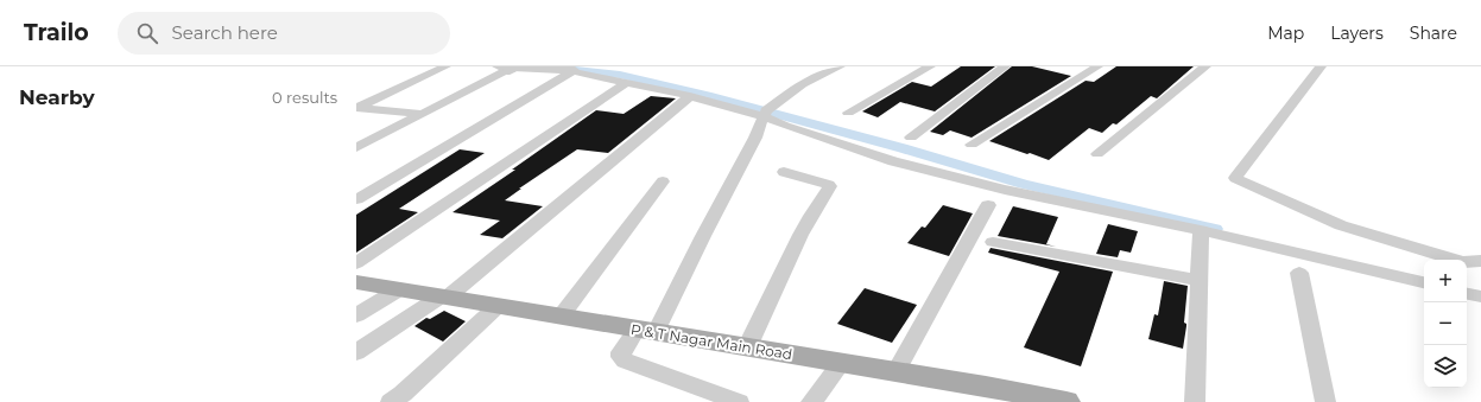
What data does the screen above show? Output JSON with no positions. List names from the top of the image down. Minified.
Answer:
{"streets":{"main road":["P & T Nagar Main Road"]},"page":{"header":"Trailo","search":"Search here","nav":["Map","Layers","Share"],"heading":["Nearby","0 results"],"map_buttons":["+","−"]}}
